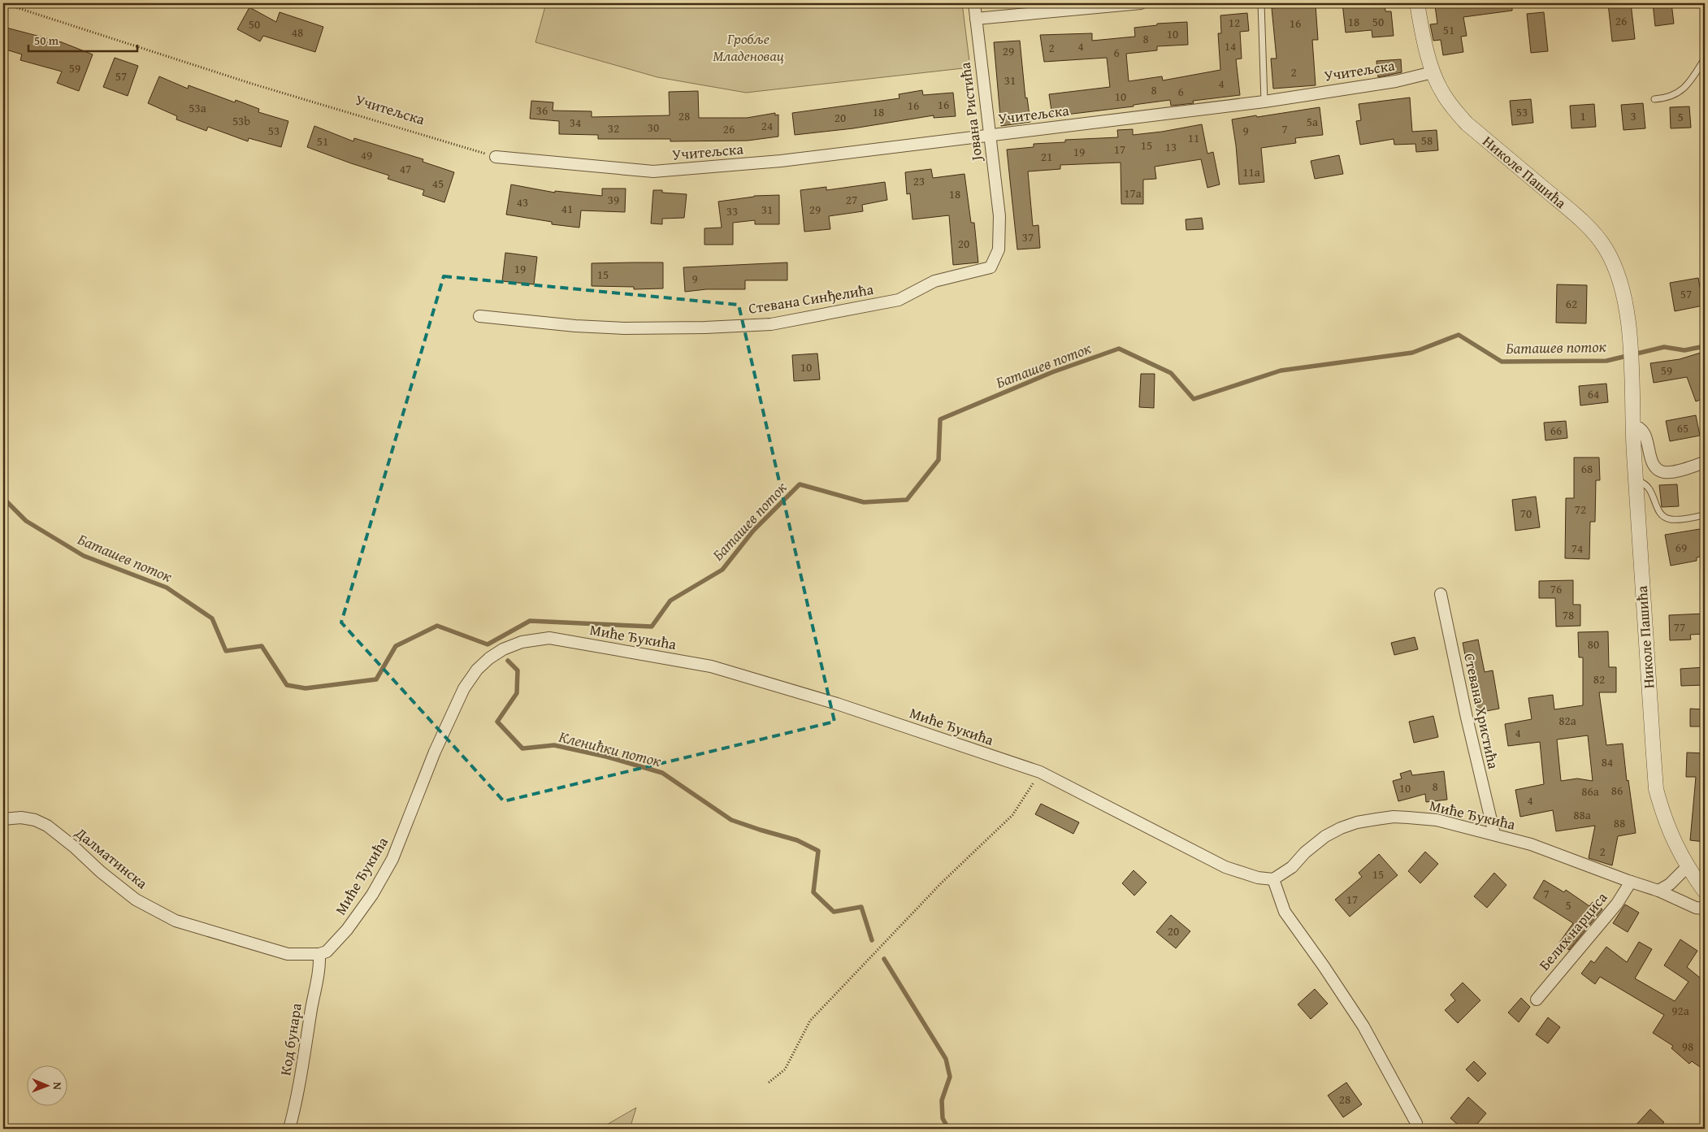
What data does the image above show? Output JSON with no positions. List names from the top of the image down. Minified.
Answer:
{"streets":{"street":["Учитељска","Јована Ристића","Николе Пашића","Стевана Синђелића","Миће Ђукића","Стевана Христића","Далматинска","Белих нарциса","Код бунара"]},"crossings":[["Учитељска","Јована Ристића"],["Учитељска","Николе Пашића"],["Јована Ристића","Стевана Синђелића"],["Миће Ђукића","Стевана Христића"],["Миће Ђукића","Далматинска"],["Миће Ђукића","Белих нарциса"],["Миће Ђукића","Код бунара"],["Далматинска","Код бунара"]],"water":["Баташев поток","Кленићки поток"],"parks":["Гробље Младеновац"],"house_numbers":["26","18","50","12","16","50","51","48","10","8","4","14","2","29","6","59","2","57","31","4","8","6","10","16","16","53a","36","18","53","28","1","3","5","20","53b","5a","34","24","30","32","26","7","53","9","11","58","51","15","13","17","19","49","21","47","11a","23","45","17a","18","39","27","43","41","31","29","33","37","20","19","15","9","57","62","10","59","64","65","66","68","72","70","69","74","76","78","77","80","82","82a","4","84","8","10","86","86a","4","88a","88","2","15","7","17","5","20","92a","98","28"],"scale_bar":"50 m","north":"right"}
